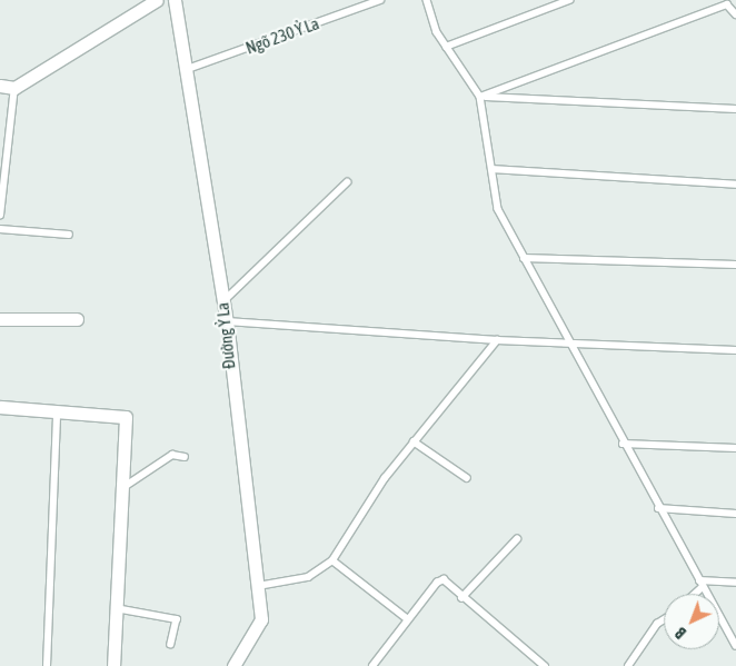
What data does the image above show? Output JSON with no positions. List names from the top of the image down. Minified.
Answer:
{"streets":{"street":["Đường Ỷ La"],"lane":["Ngõ 230 Ỷ La"]},"crossings":[["Ngõ 230 Ỷ La","Đường Ỷ La"]],"north":"bottom left"}
